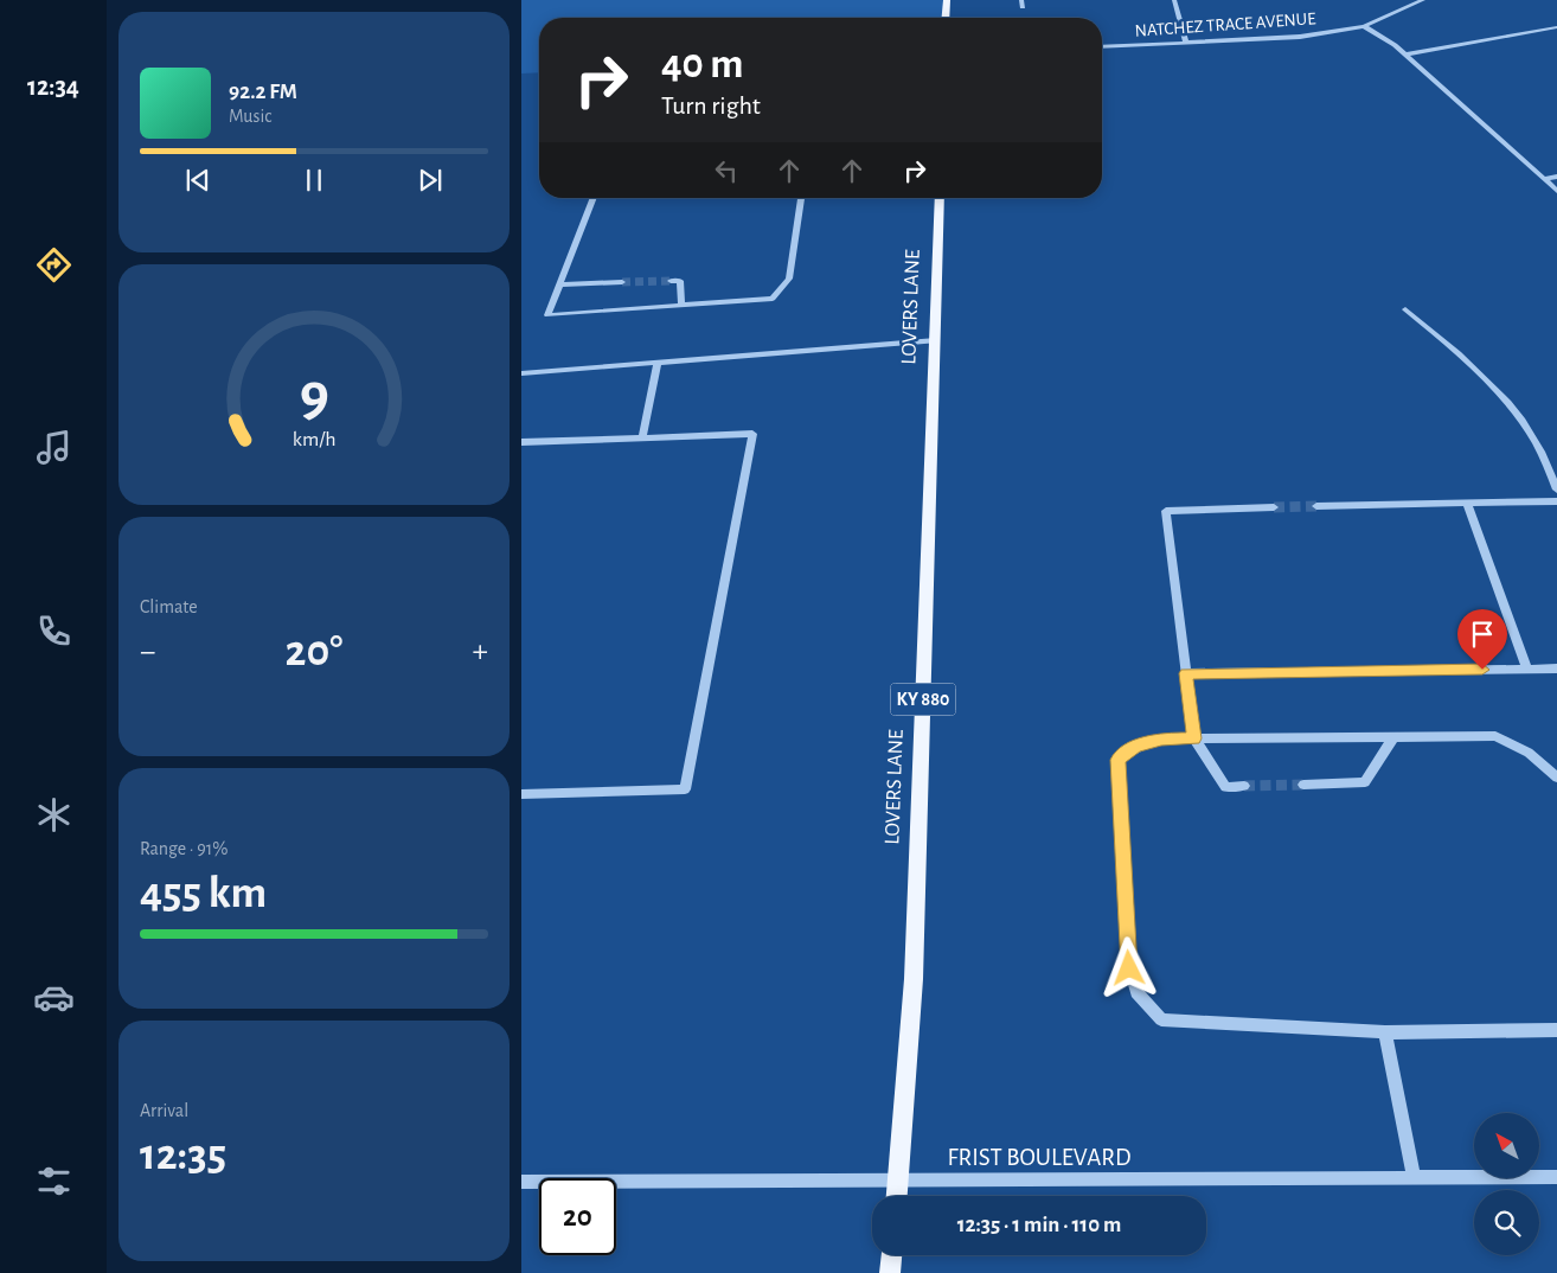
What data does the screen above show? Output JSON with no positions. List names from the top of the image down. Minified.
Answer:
{"streets":{"main road":["LOVERS LANE","KY 880"],"street":["NATCHEZ TRACE AVENUE","FRIST BOULEVARD"]},"crossings":[["LOVERS LANE","FRIST BOULEVARD"]],"north":"top left","page":{"tabs":"12:34","turn":["40 m","Turn right"],"song":["92.2 FM","Music"],"tile":["Climate",["Range · 91%","455 km"],["Arrival","12:35"]],"heat":["−","20°","+"],"limit":"20","trip":"12:35 · 1 min · 110 m","gauge":["9","km/h"]}}
